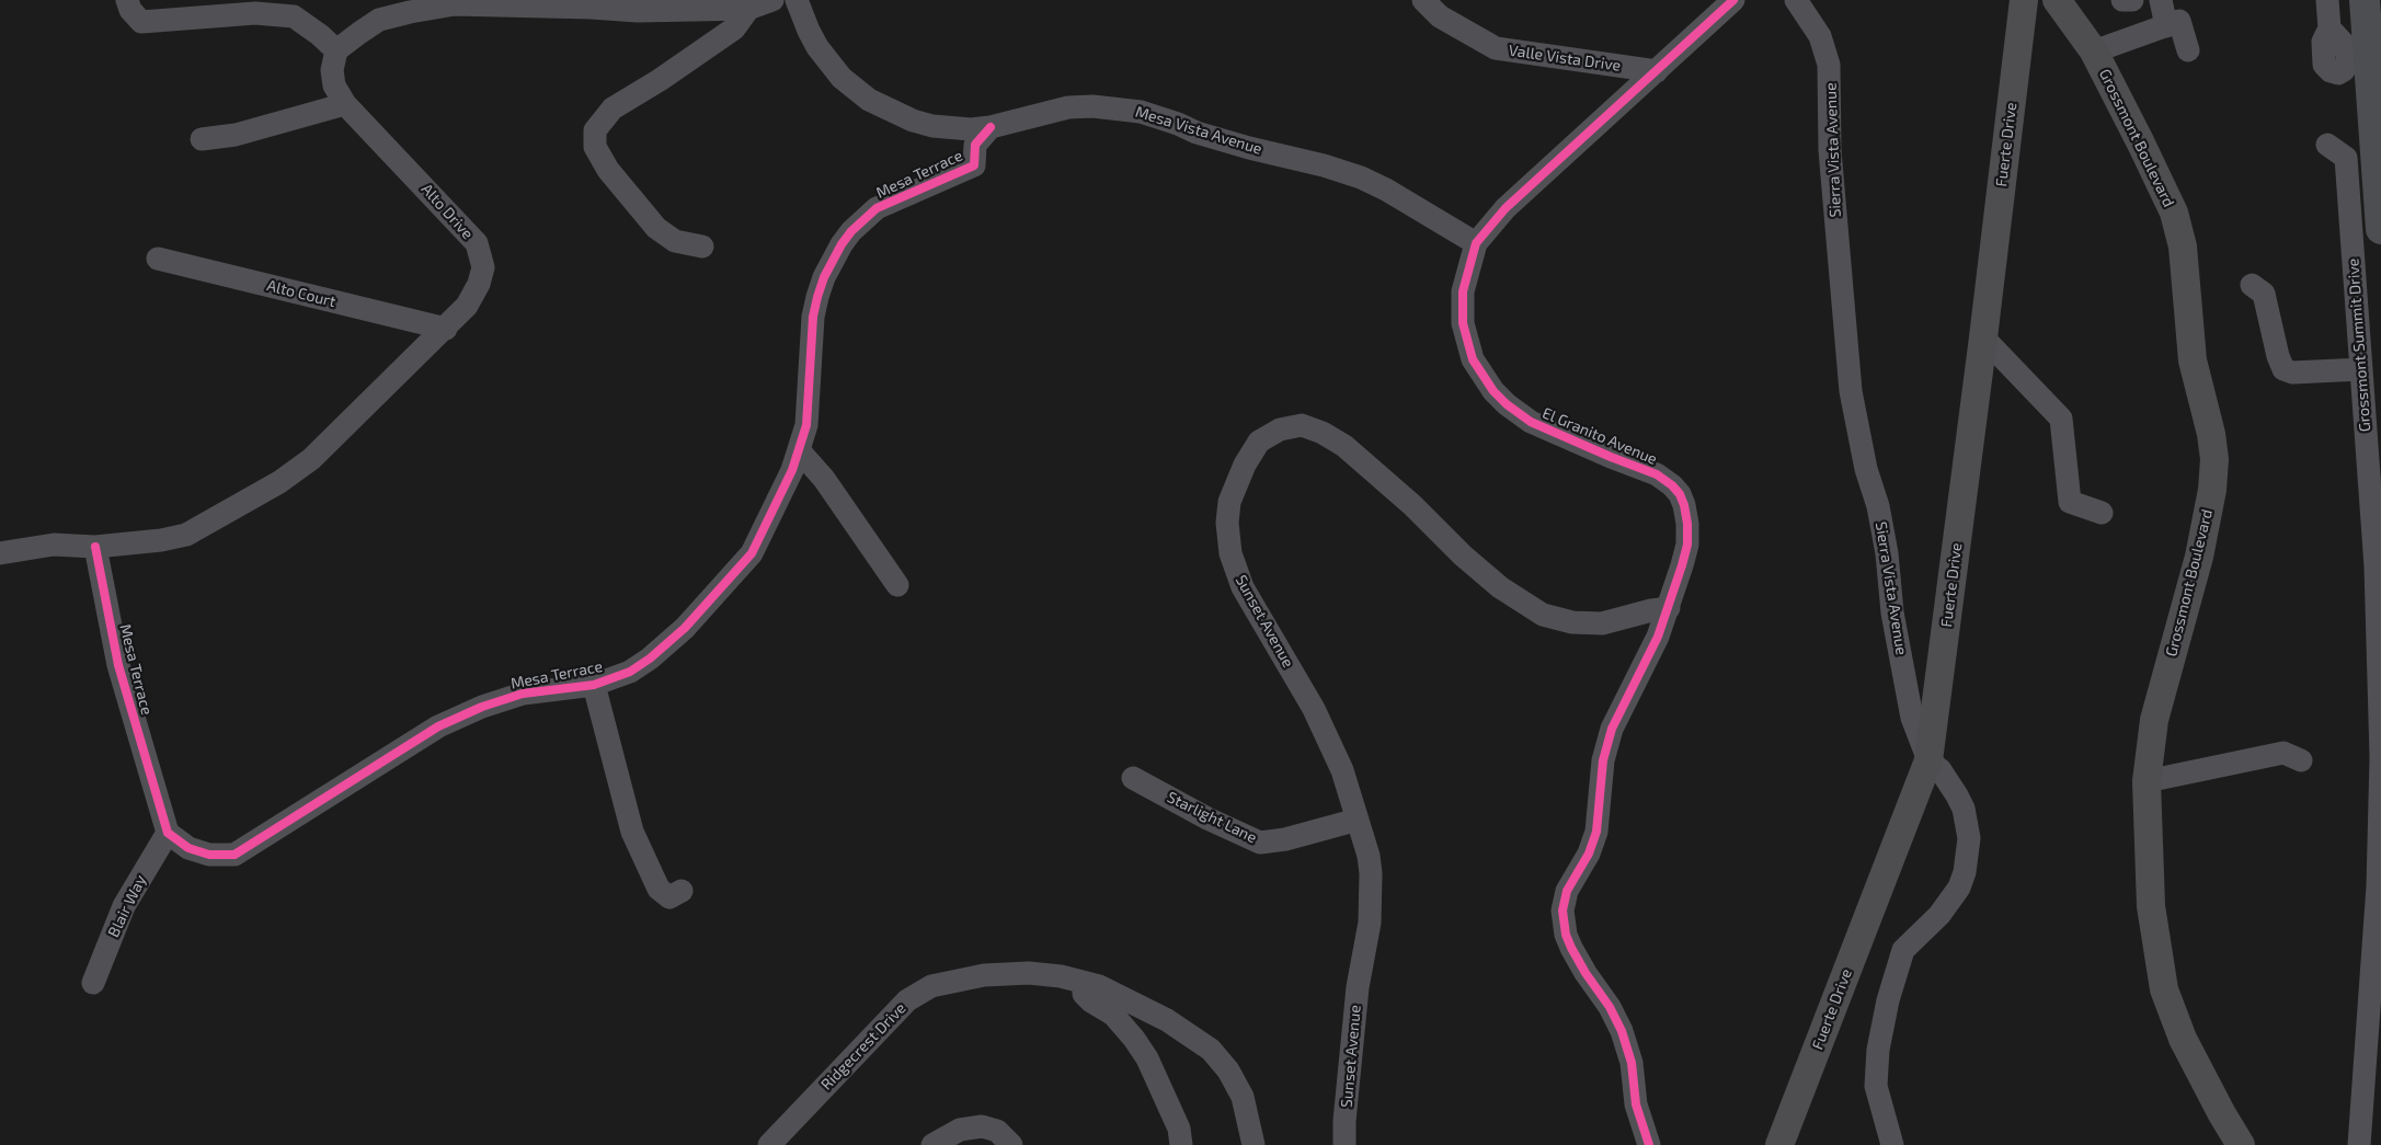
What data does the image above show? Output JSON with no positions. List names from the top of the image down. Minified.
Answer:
{"streets":{"main road":["Grossmont Boulevard","Fuerte Drive"],"street":["Valle Vista Drive","Mesa Vista Avenue","Sierra Vista Avenue","Mesa Terrace","Alto Drive","Alto Court","Grossmont Summit Drive","El Granito Avenue","Sunset Avenue","Starlight Lane","Blair Way","Ridgecrest Drive"]},"crossings":[["Valle Vista Drive","El Granito Avenue"],["Mesa Vista Avenue","Mesa Terrace"],["Mesa Vista Avenue","El Granito Avenue"],["Fuerte Drive","Sierra Vista Avenue"],["Mesa Terrace","Alto Drive"],["Mesa Terrace","Blair Way"],["Alto Drive","Alto Court"],["El Granito Avenue","Sunset Avenue"],["Sunset Avenue","Starlight Lane"]]}
